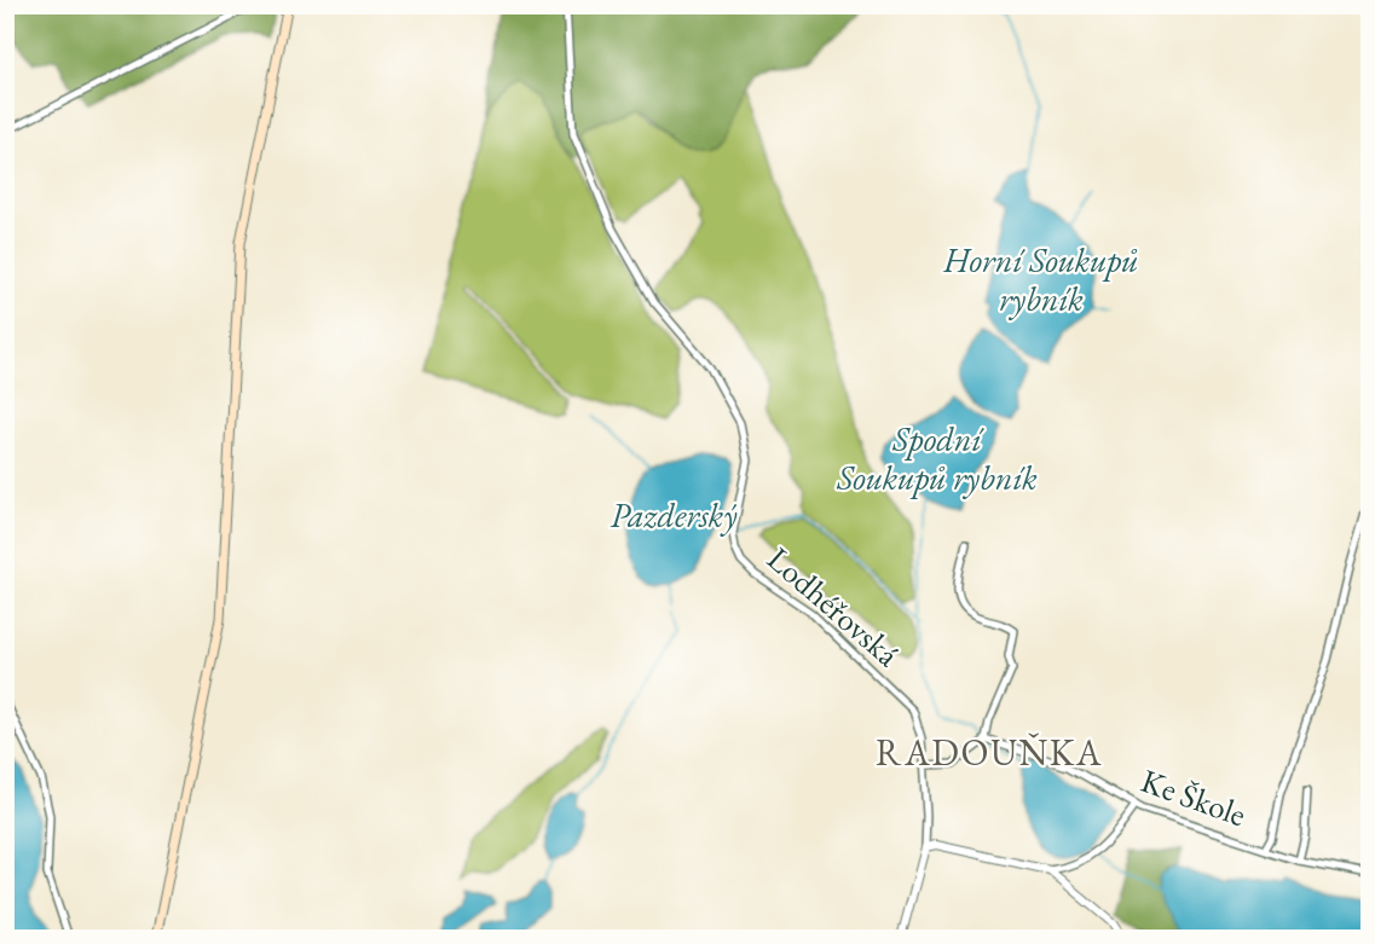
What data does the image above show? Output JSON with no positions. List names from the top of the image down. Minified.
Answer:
{"streets":{"street":["Lodhéřovská","Ke Škole"]},"districts":["RADOUŇKA"],"water":["Horní Soukupů rybník","Spodní Soukupů rybník","Pazderský"]}
